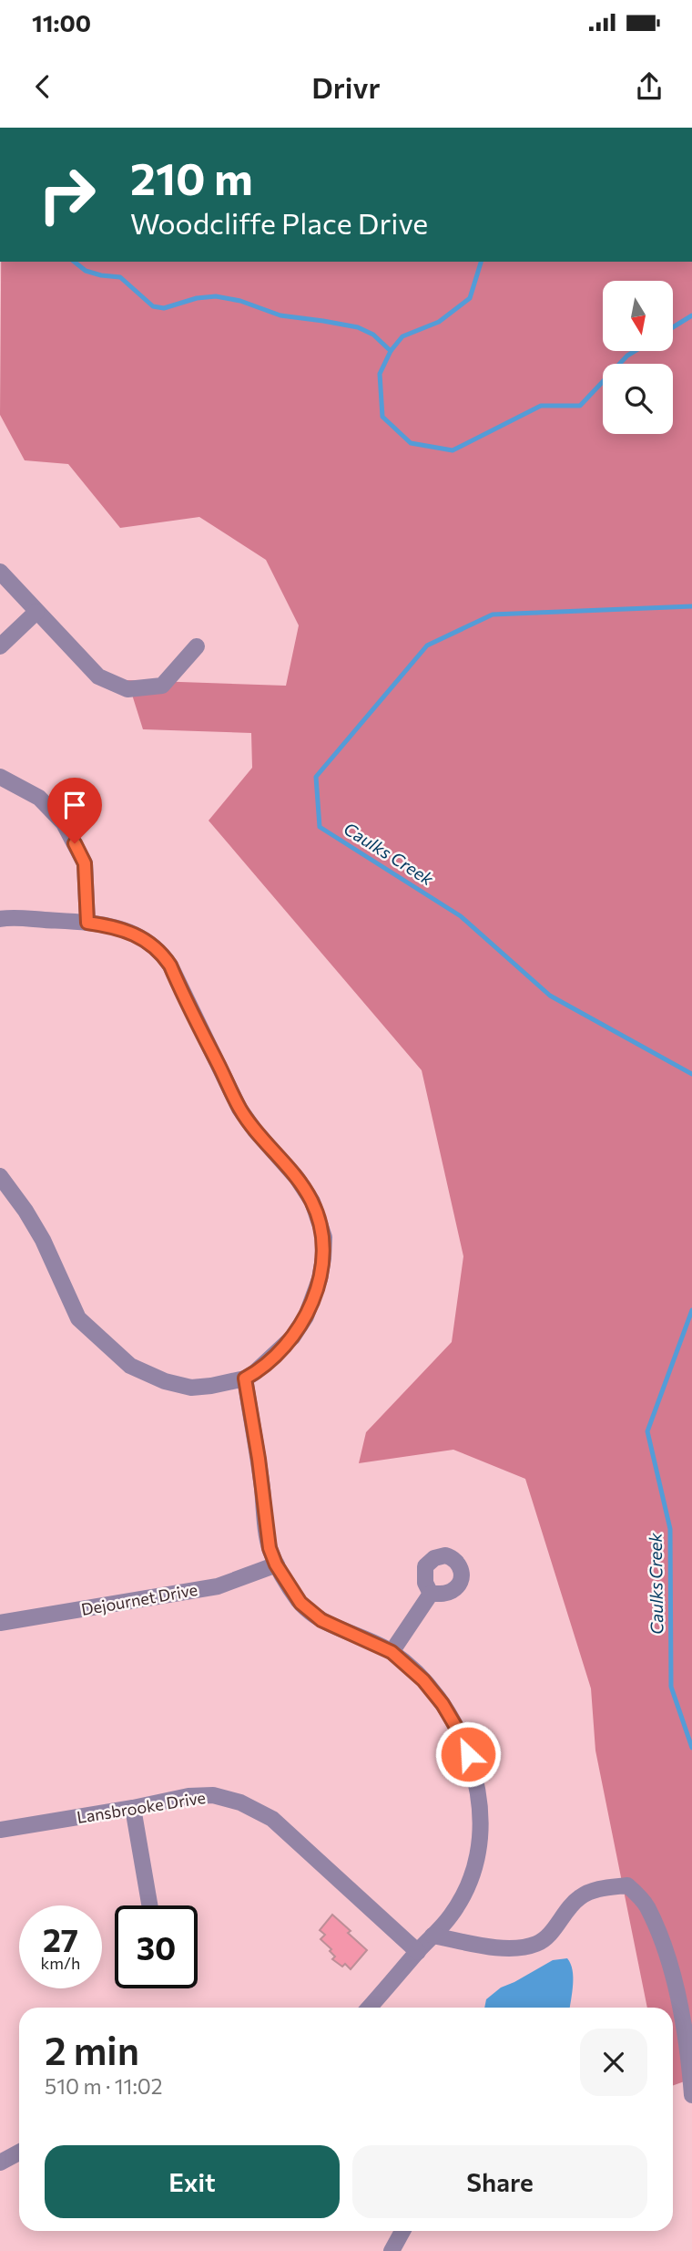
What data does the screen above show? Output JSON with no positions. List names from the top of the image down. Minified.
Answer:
{"streets":{"street":["Dejournet Drive","Lansbrooke Drive"]},"water":["Caulks Creek"],"north":"bottom","page":{"status":"11:00","header":"Drivr","turn":["210 m","Woodcliffe Place Drive"],"speed":"27 km/h","limit":"30","heading":["2 min","510 m · 11:02"],"buttons":["Exit","Share"]}}
